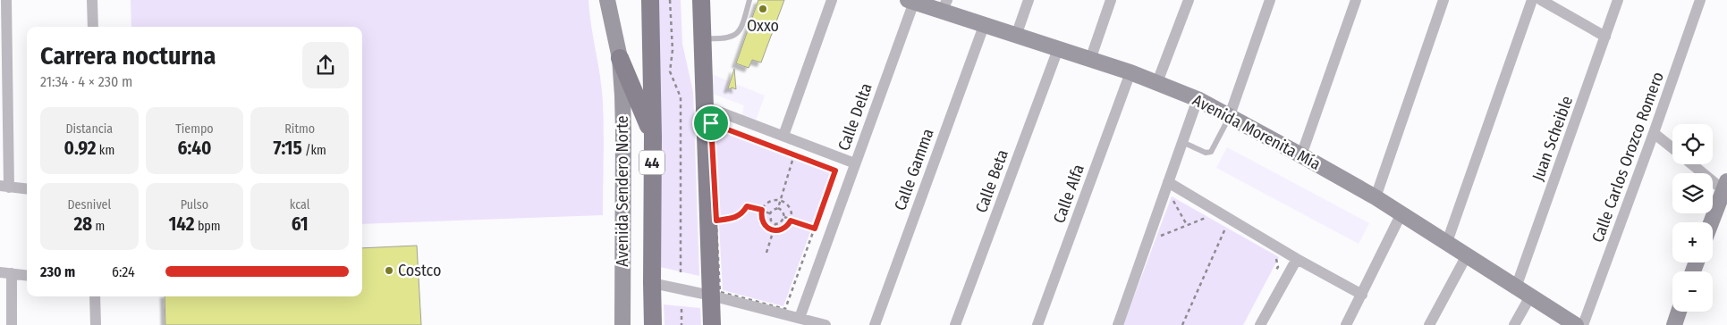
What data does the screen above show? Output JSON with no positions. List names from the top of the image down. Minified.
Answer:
{"streets":{"main road":["44","Avenida Sendero Norte"],"street":["Calle Delta","Avenida Morenita Mía","Juan Scheible","Calle Carlos Orozco Romero","Calle Gamma","Calle Beta","Calle Alfa"]},"crossings":[["Calle Delta","Avenida Morenita Mía"],["Avenida Morenita Mía","Juan Scheible"],["Avenida Morenita Mía","Calle Gamma"],["Avenida Morenita Mía","Calle Beta"],["Avenida Morenita Mía","Calle Alfa"]],"places":["Oxxo","Costco"],"page":{"heading":["Carrera nocturna","21:34 · 4 × 230 m"],"stats":[["Distancia","0.92 km"],["Tiempo","6:40"],["Ritmo","7:15 /km"],["Desnivel","28 m"],["Pulso","142 bpm"],["kcal","61"]],"map_buttons":["+","−"],"list":[{"name":"230 m","note":"6:24"}]}}
